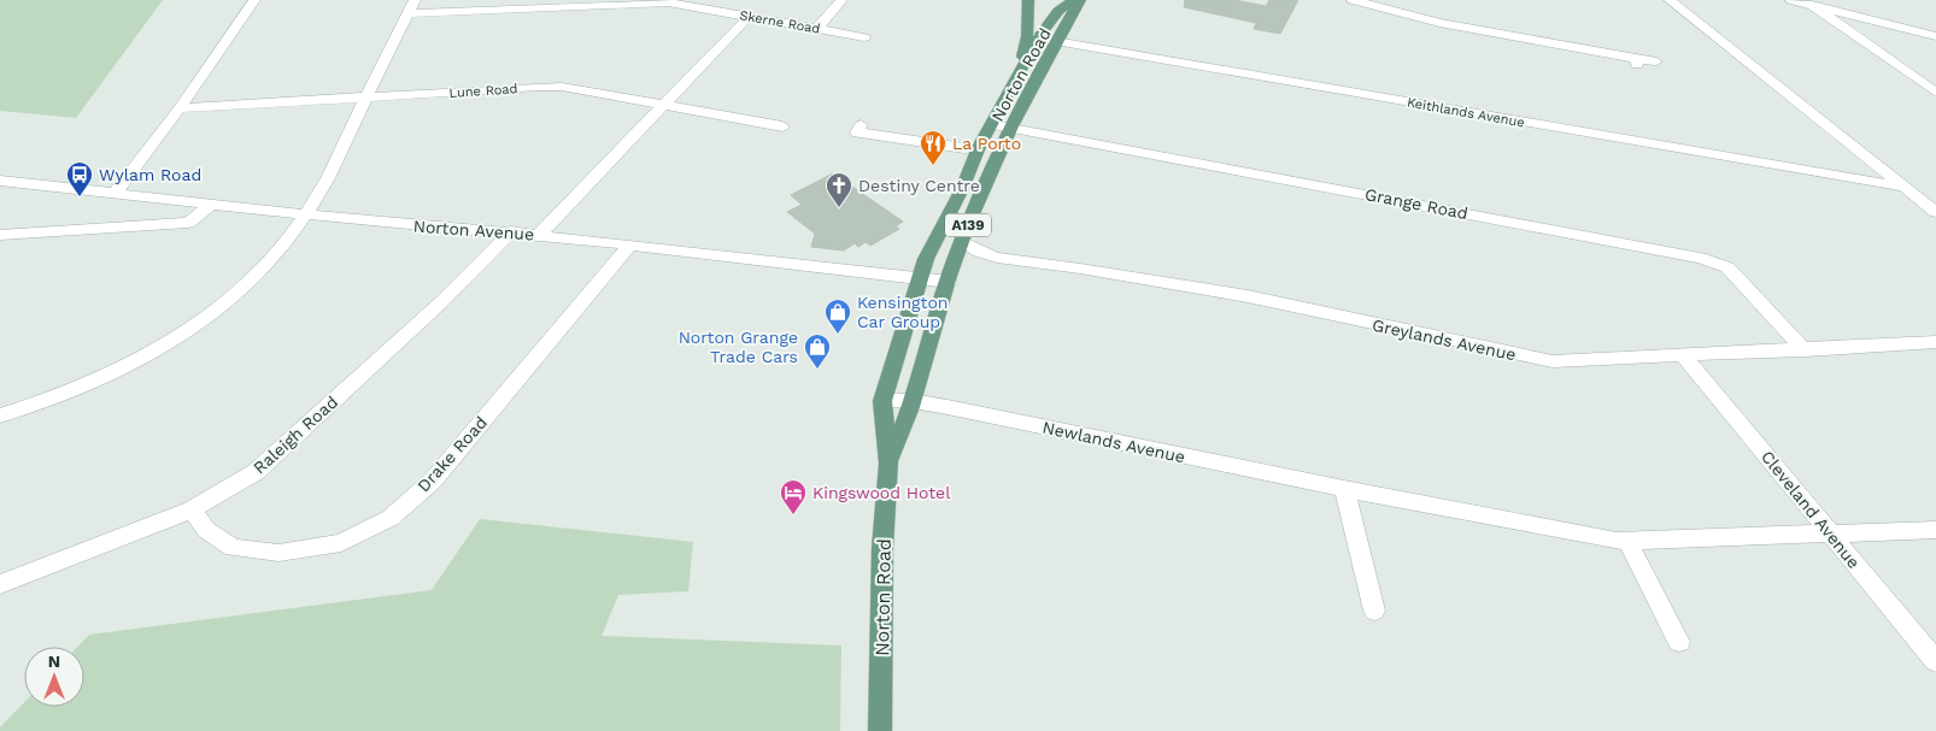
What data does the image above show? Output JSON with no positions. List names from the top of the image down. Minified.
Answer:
{"streets":{"main road":["Norton Road","A139"],"street":["Skerne Road","Lune Road","Keithlands Avenue","Grange Road","Norton Avenue","Greylands Avenue","Raleigh Road","Newlands Avenue","Drake Road","Cleveland Avenue"]},"crossings":[["Norton Road","Keithlands Avenue"],["Norton Road","Grange Road"],["Norton Road","Norton Avenue"],["Norton Road","Greylands Avenue"],["Norton Road","Newlands Avenue"],["Grange Road","Greylands Avenue"],["Norton Avenue","Raleigh Road"],["Norton Avenue","Drake Road"],["Greylands Avenue","Cleveland Avenue"],["Raleigh Road","Drake Road"],["Newlands Avenue","Cleveland Avenue"]],"places":{"restaurant":["La Porto"],"bus stop":["Wylam Road"],"church":["Destiny Centre"],"shop":["Kensington Car Group","Norton Grange Trade Cars"],"hotel":["Kingswood Hotel"]},"north":"top"}
